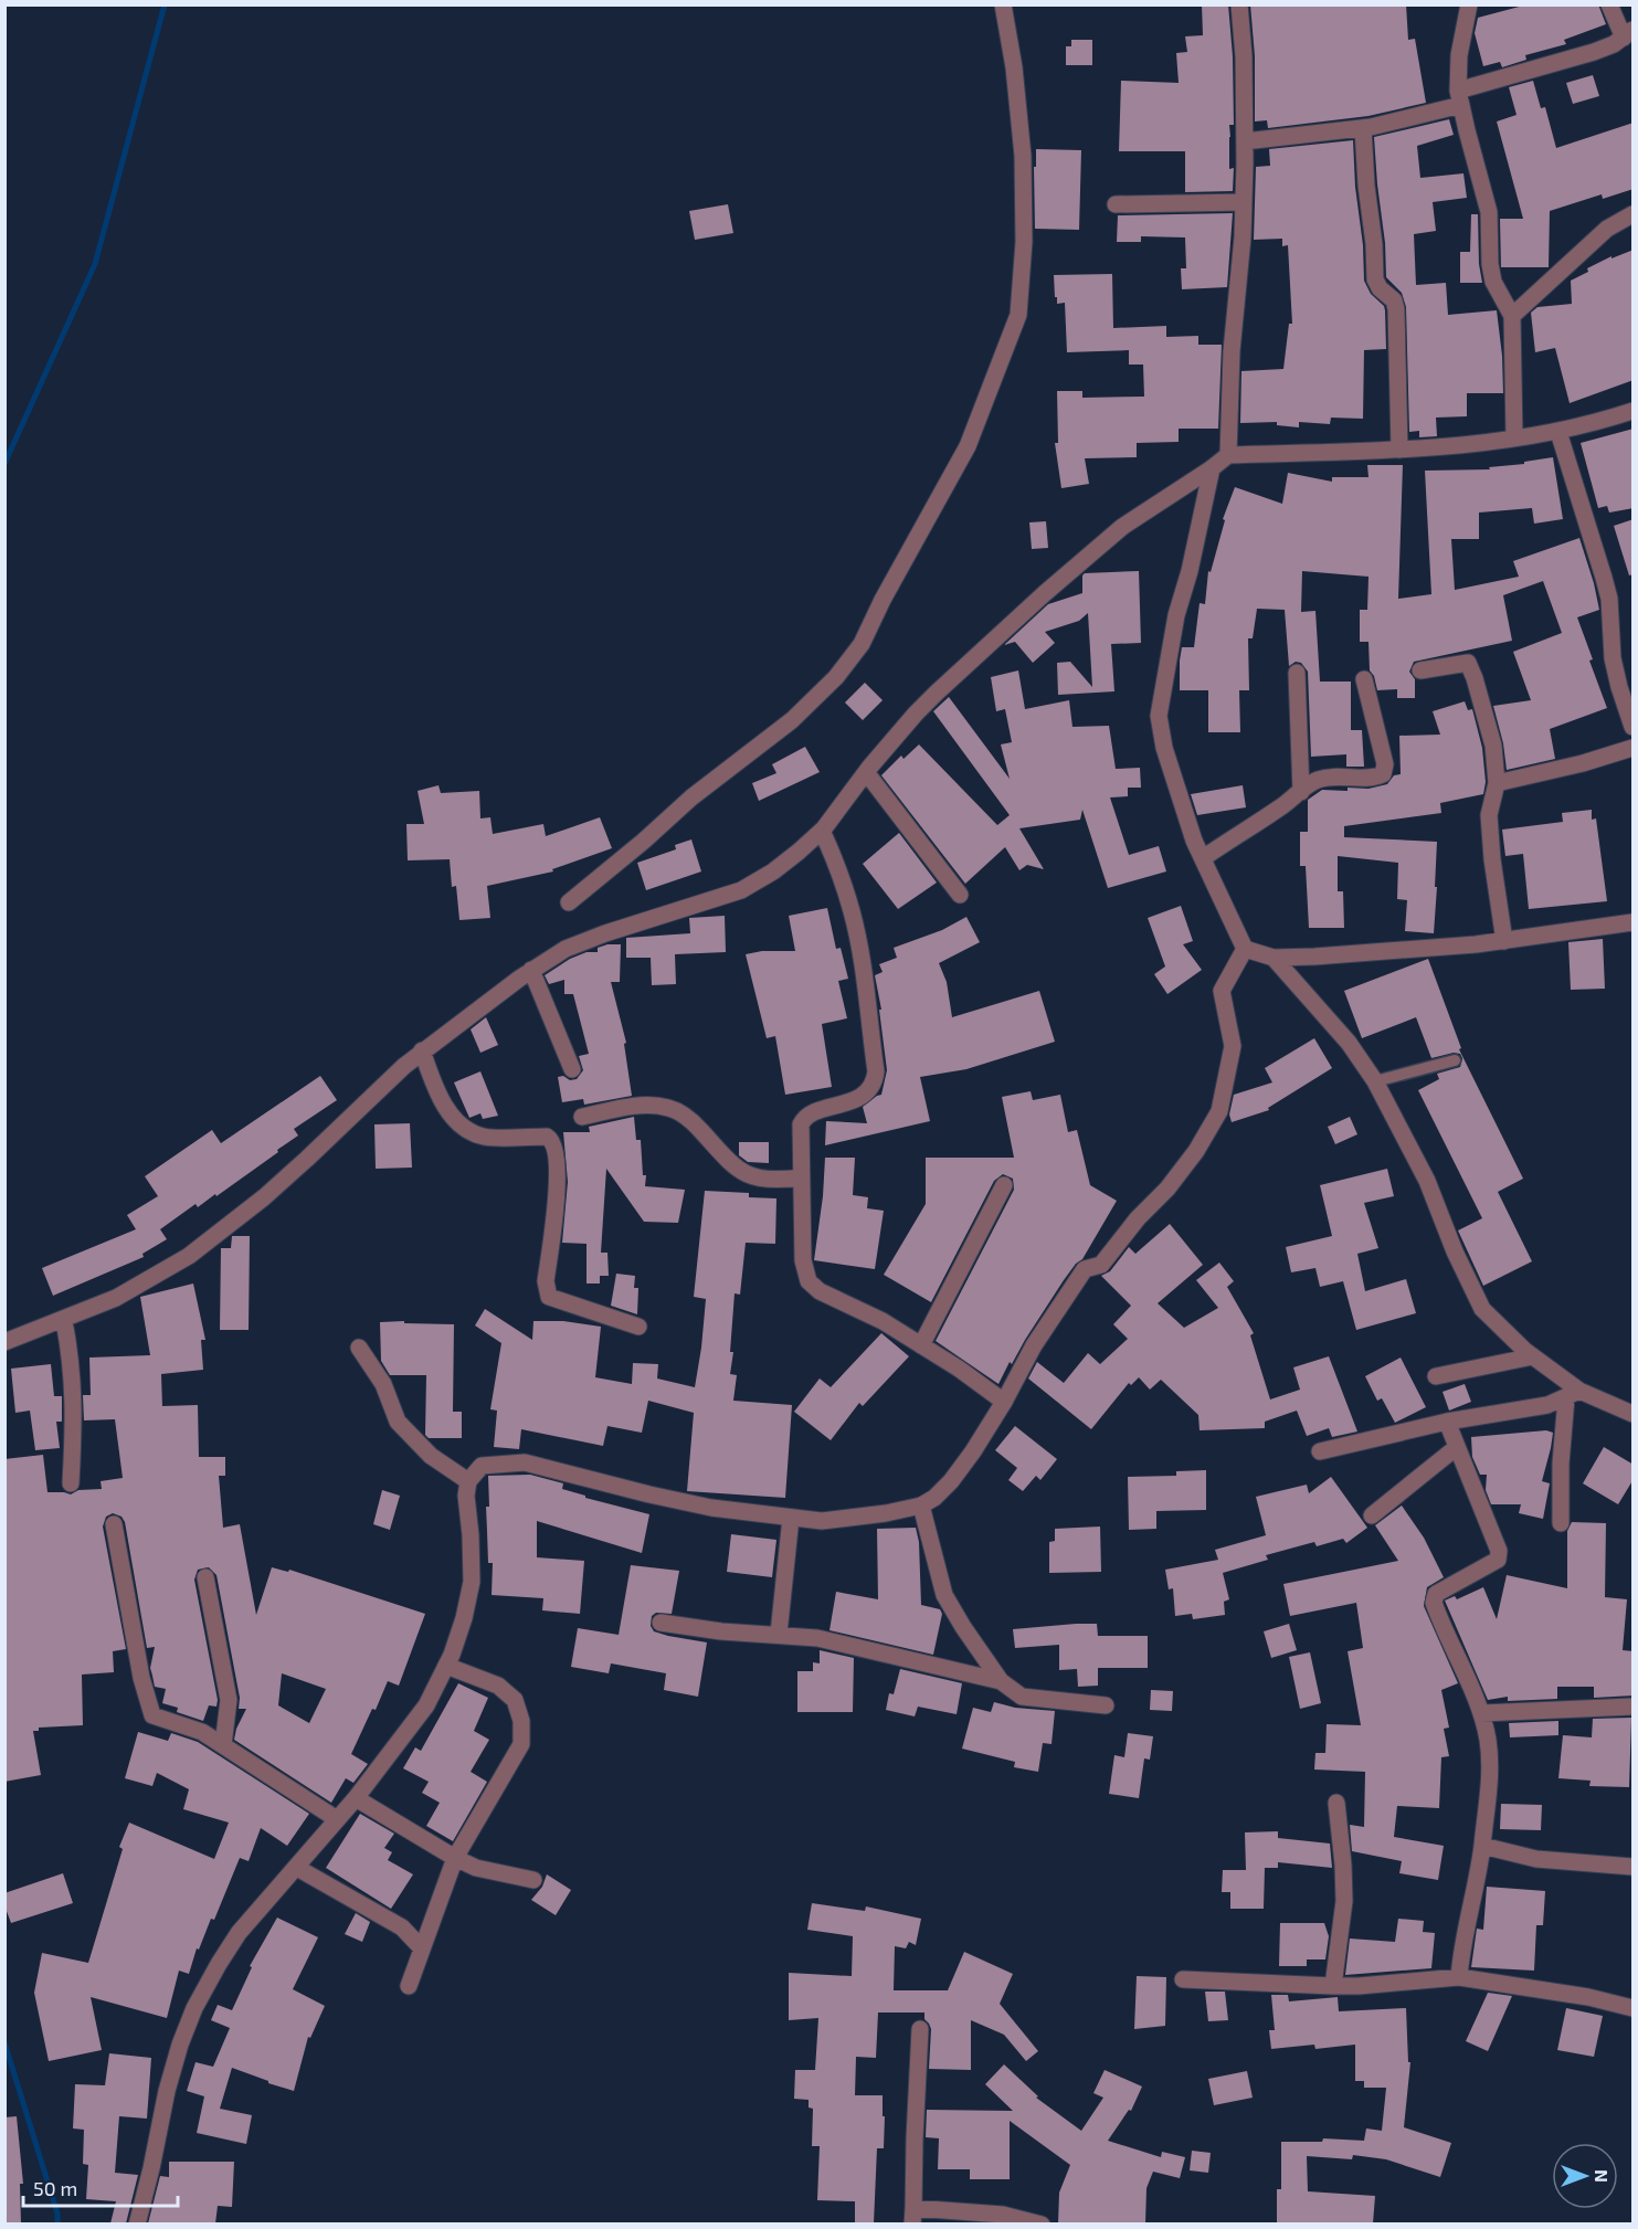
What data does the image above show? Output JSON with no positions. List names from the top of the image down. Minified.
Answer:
{"scale_bar":"50 m","north":"right"}
